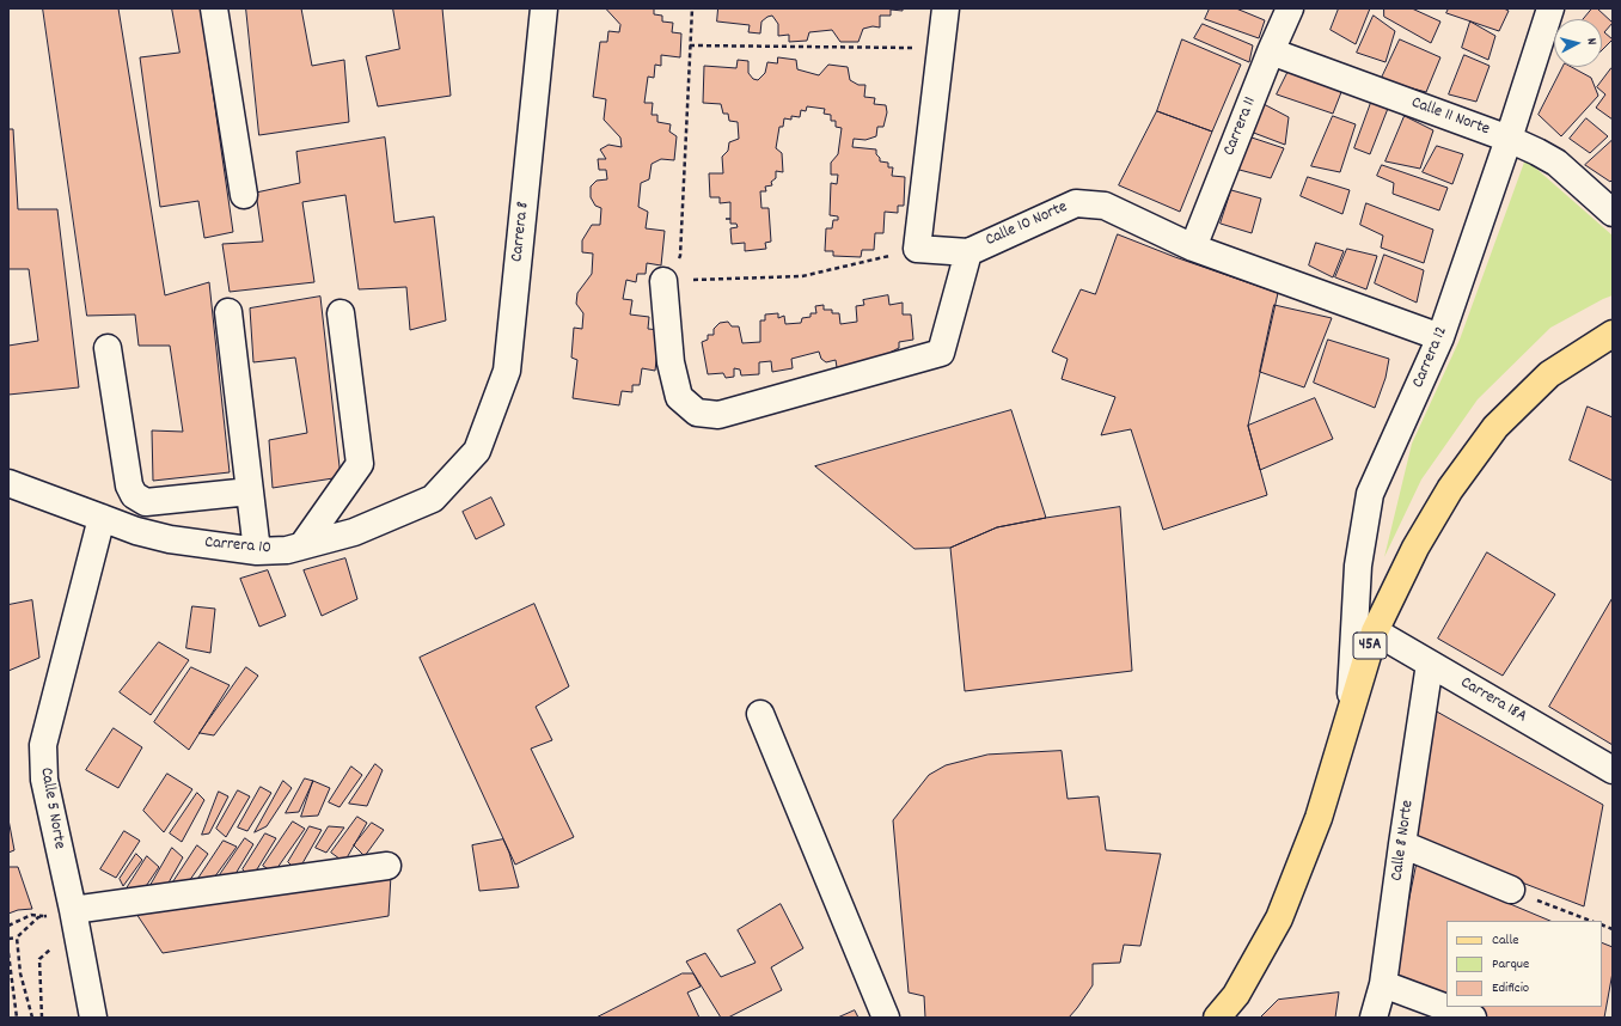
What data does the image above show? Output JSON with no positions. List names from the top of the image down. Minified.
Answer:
{"streets":{"main road":["45A"],"street":["Calle 11 Norte","Carrera 11","Calle 10 Norte","Carrera 8","Carrera 12","Carrera 10","Carrera 18A","Calle 5 Norte","Calle 8 Norte"]},"crossings":[["Calle 11 Norte","Carrera 11"],["Calle 11 Norte","Carrera 12"],["Carrera 11","Calle 10 Norte"],["Calle 10 Norte","Carrera 12"],["Carrera 8","Carrera 10"],["Carrera 12","45A"],["Carrera 10","Calle 5 Norte"],["45A","Carrera 18A"],["Carrera 18A","Calle 8 Norte"]],"legend":["Calle","Parque","Edificio"],"north":"right"}
